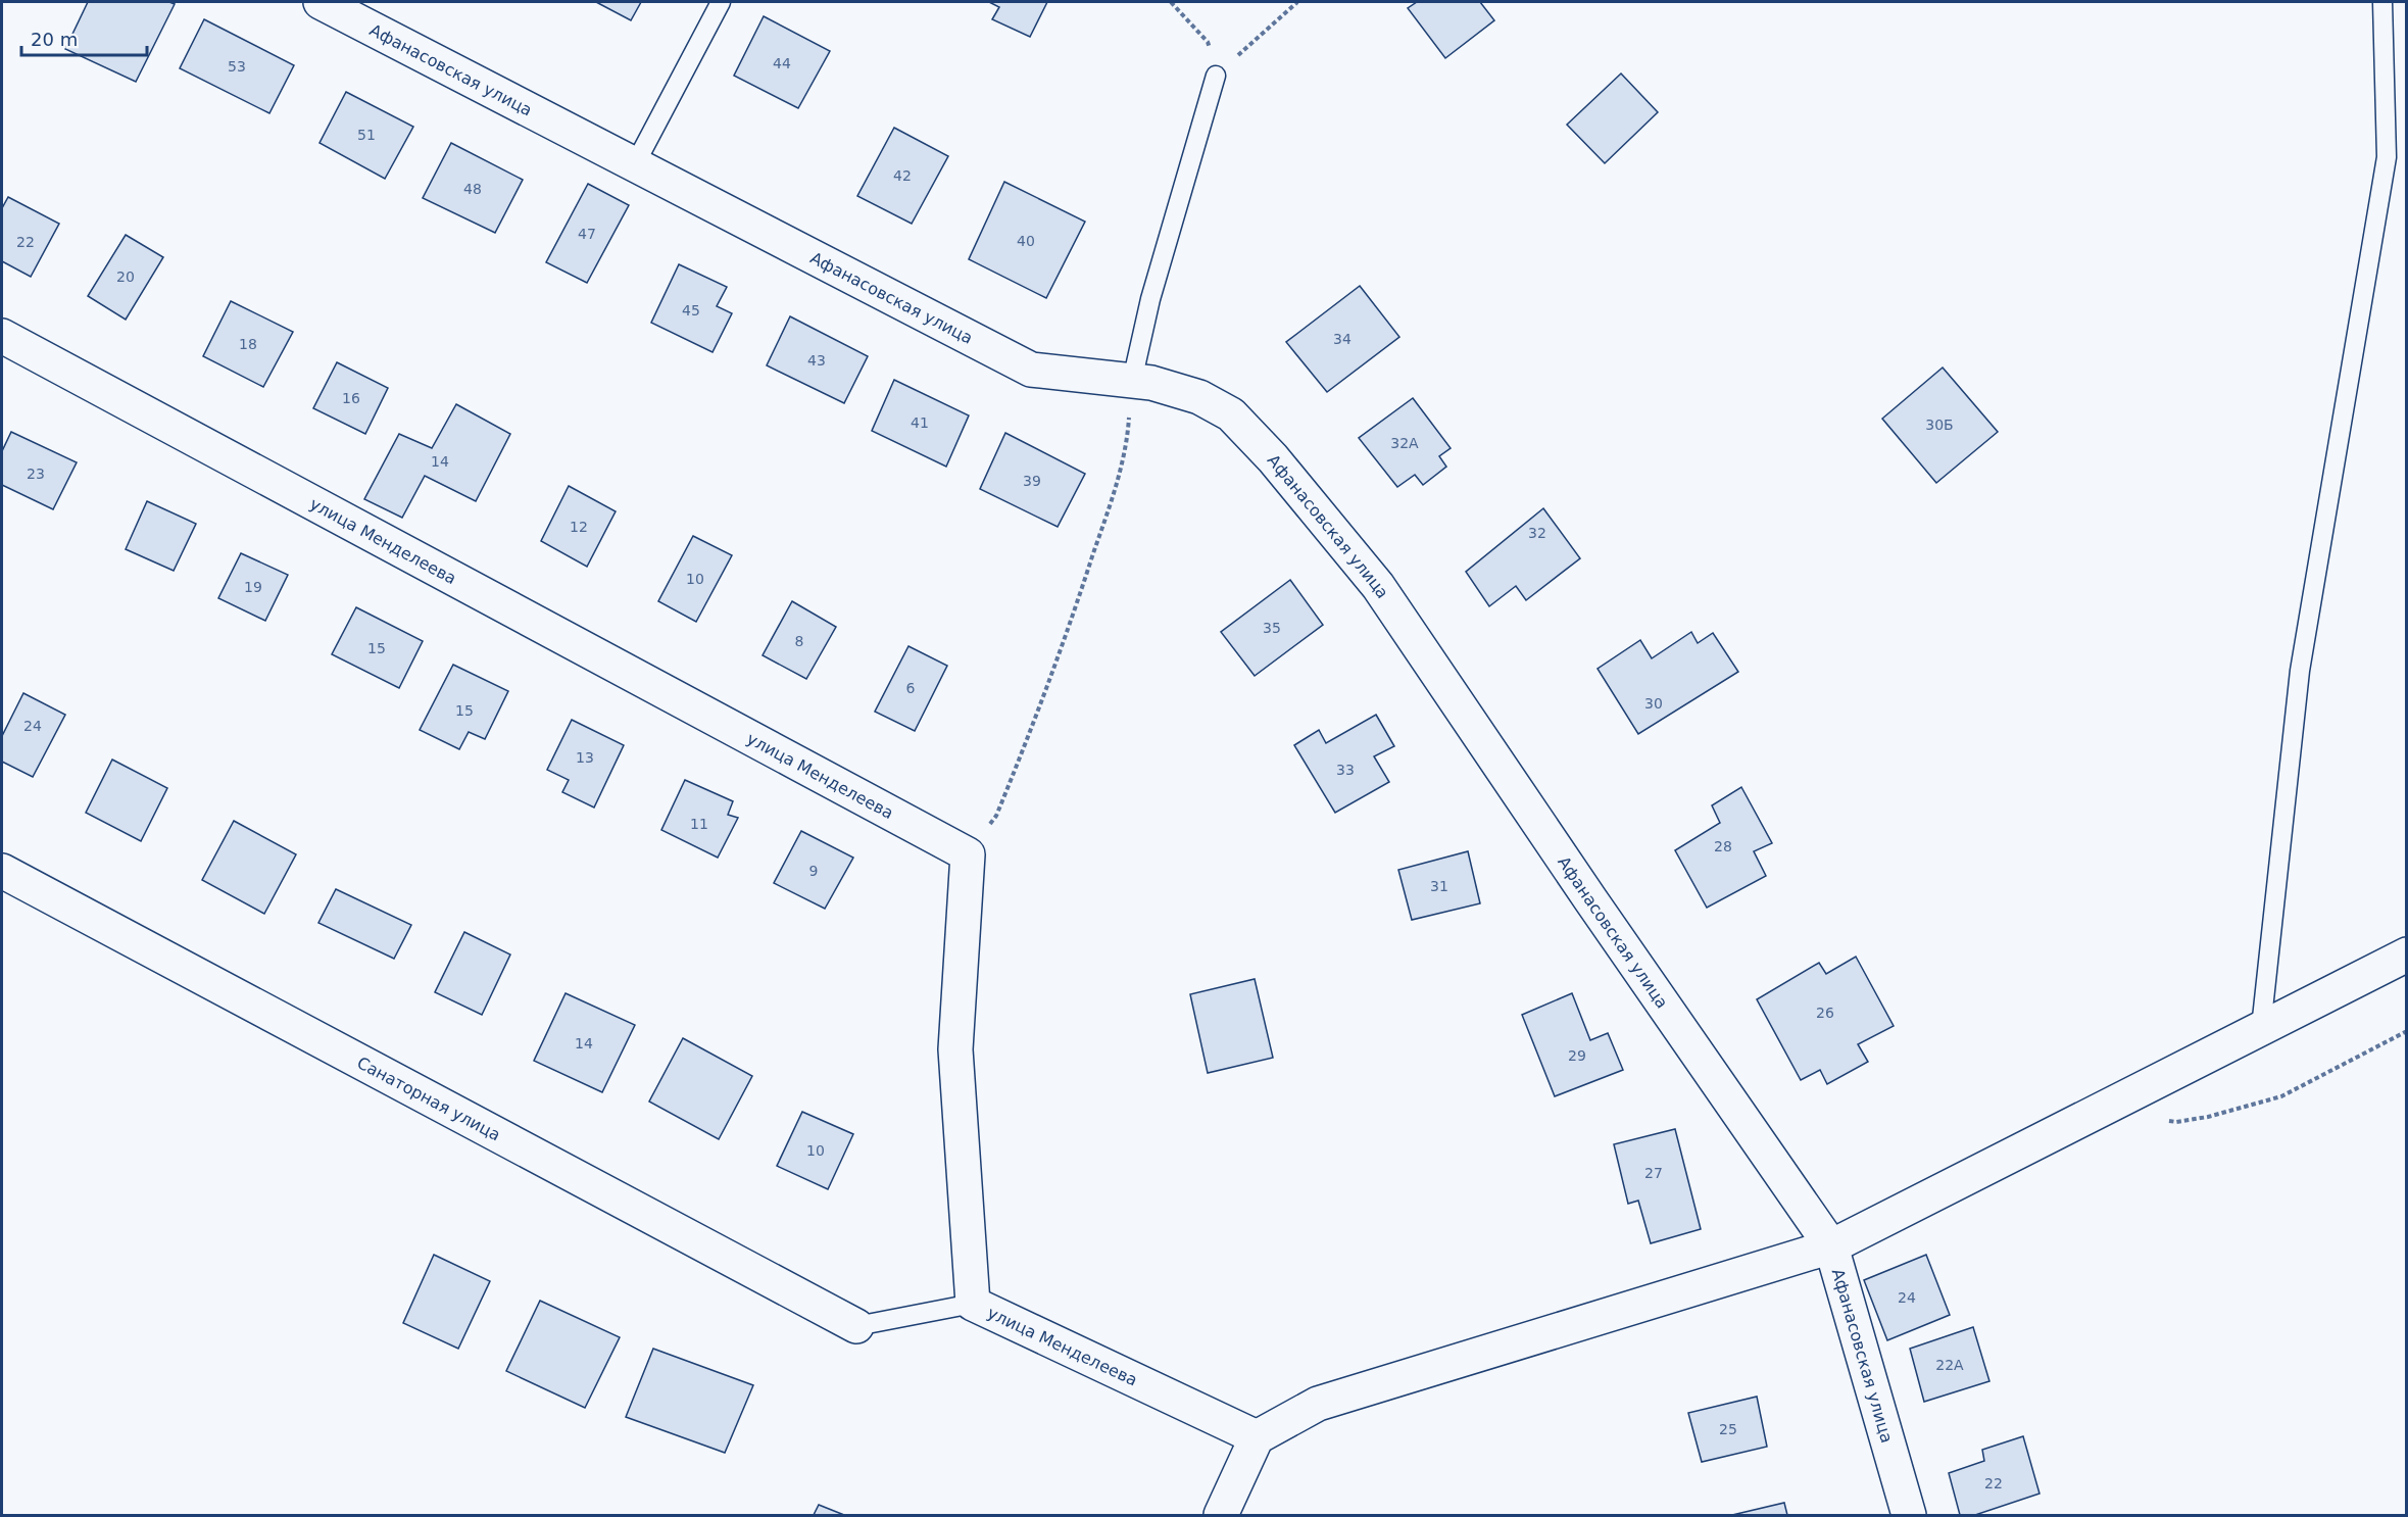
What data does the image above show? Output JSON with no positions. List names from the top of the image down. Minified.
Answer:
{"streets":{"street":["Афанасовская улица","улица Менделеева","Санаторная улица"]},"house_numbers":["44","53","51","42","48","47","40","22","20","45","34","18","43","16","41","30Б","32А","14","23","39","12","32","10","19","35","8","15","6","30","15","24","13","33","11","28","9","31","26","14","29","10","27","24","22А","25","22"],"scale_bar":"20 m"}
